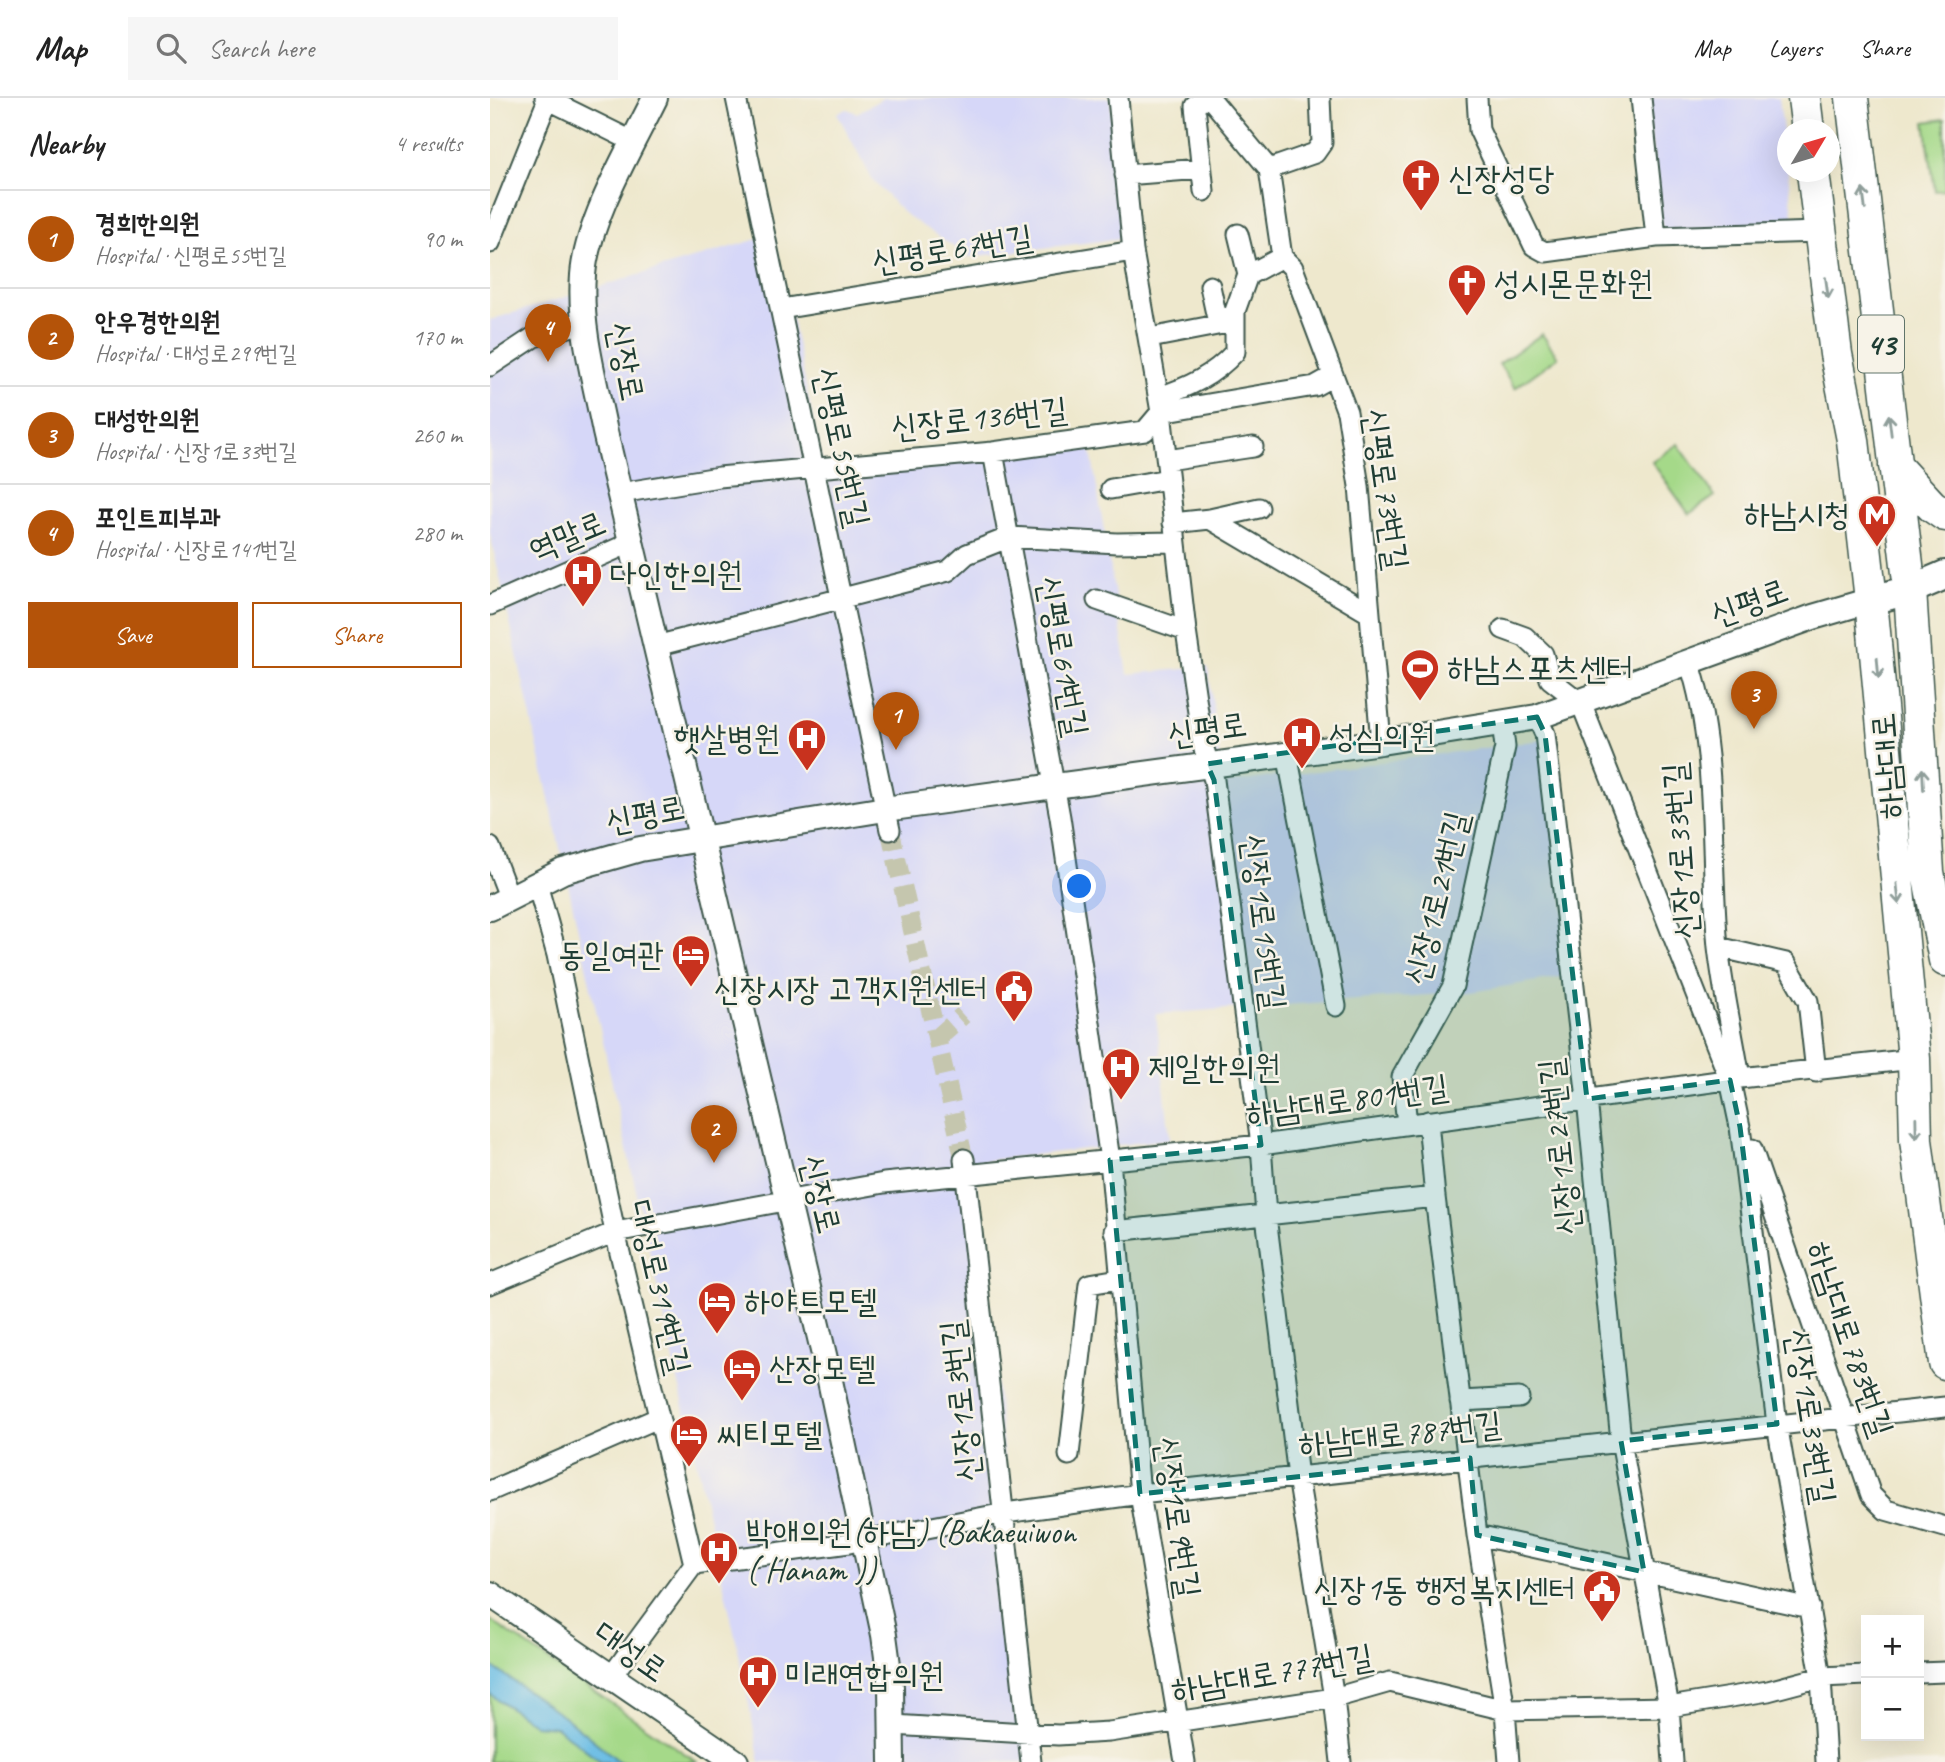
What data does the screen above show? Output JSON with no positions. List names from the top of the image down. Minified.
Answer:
{"streets":{"main road":["43","신평로","하남대로"],"street":["신평로67번길","신장로","신장로136번길","신평로55번길","신평로73번길","역말로","신평로61번길","신장1로33번길","신장1로21번길","신장1로15번길","하남대로801번길","신장1로27번길","대성로319번길","하남대로783번길","신장1로3번길","하남대로787번길","신장1로9번길","대성로","하남대로777번길"]},"crossings":[["신평로67번길","신평로55번길"],["신장로","신장로136번길"],["신장로","역말로"],["신장로","신평로"],["신장로","하남대로801번길"],["신장로","하남대로787번길"],["신장로","하남대로777번길"],["신장로136번길","신평로55번길"],["신장로136번길","신평로73번길"],["신장로136번길","신평로61번길"],["신평로55번길","신평로"],["신평로55번길","신평로61번길"],["신평로73번길","신평로"],["신평로","신평로61번길"],["신평로","하남대로"],["신평로","신장1로33번길"],["신평로","신장1로21번길"],["신평로","신장1로15번길"],["신평로","신장1로27번길"],["신평로","대성로319번길"],["신평로","신장1로9번길"],["신평로61번길","신장1로9번길"],["하남대로","하남대로801번길"],["신장1로33번길","하남대로801번길"],["신장1로33번길","하남대로783번길"],["신장1로33번길","하남대로787번길"],["신장1로33번길","하남대로777번길"],["신장1로21번길","하남대로801번길"],["신장1로15번길","하남대로801번길"],["신장1로15번길","하남대로787번길"],["신장1로15번길","하남대로777번길"],["하남대로801번길","신장1로27번길"],["하남대로801번길","대성로319번길"],["하남대로801번길","신장1로3번길"],["하남대로801번길","신장1로9번길"],["신장1로27번길","하남대로787번길"],["신장1로27번길","하남대로777번길"],["대성로319번길","하남대로787번길"],["하남대로783번길","하남대로787번길"],["신장1로3번길","하남대로787번길"],["신장1로3번길","하남대로777번길"],["하남대로787번길","신장1로9번길"],["신장1로9번길","하남대로777번길"]],"places":{"church":["신장성당","성시몬문화원"],"metro station":["하남시청"],"hospital":["다인한의원","성심의원","햇살병원","제일한의원","박애의원(하남) (Bakaeuiwon ( Hanam ))","미래연합의원"],"sports":["하남스포츠센터"],"hotel":["동일여관","하야트모텔","산장모텔","씨티모텔"],"public building":["신장시장 고객지원센터","신장1동 행정복지센터"]},"north":"top right","page":{"header":"Map","search":"Search here","nav":["Map","Layers","Share"],"heading":["Nearby","4 results"],"list":[{"mark":"1","name":"경희한의원","note":"Hospital · 신평로55번길","value":"90 m"},{"mark":"2","name":"안우경한의원","note":"Hospital · 대성로299번길","value":"170 m"},{"mark":"3","name":"대성한의원","note":"Hospital · 신장1로33번길","value":"260 m"},{"mark":"4","name":"포인트피부과","note":"Hospital · 신장로141번길","value":"280 m"}],"pins":["4","3","1","2"],"buttons":["Save","Share"],"map_buttons":["+","−"]}}
